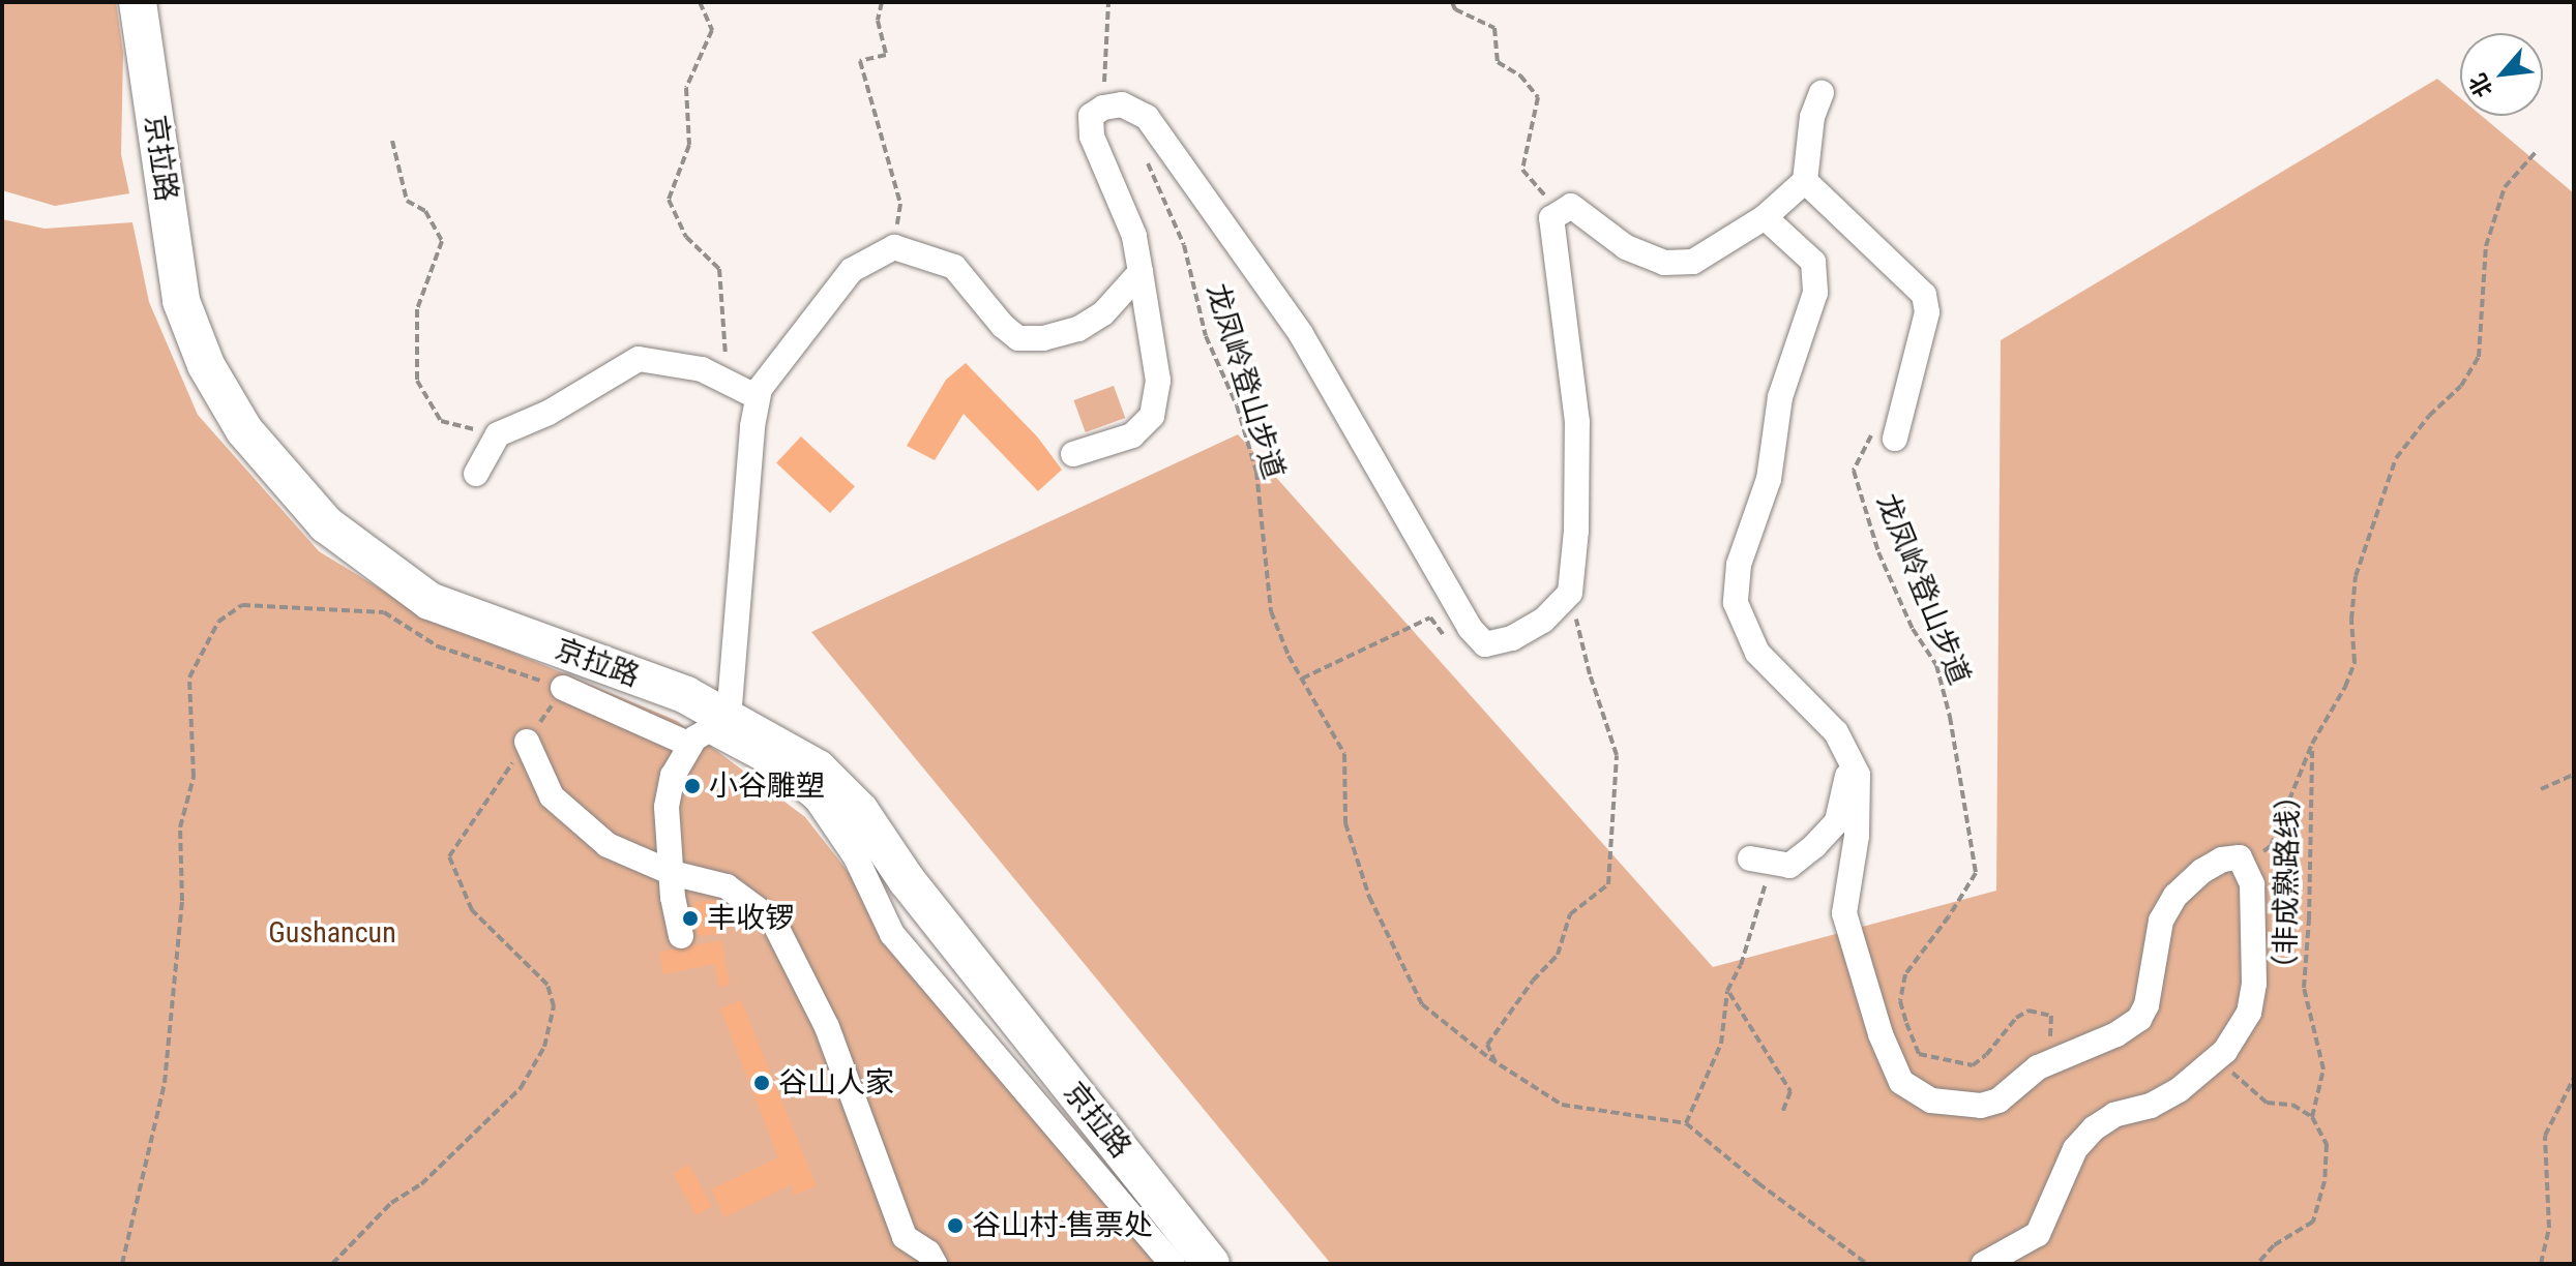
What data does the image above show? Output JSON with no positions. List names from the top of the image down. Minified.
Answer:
{"streets":{"highway":["京拉路"],"path":["龙凤岭登山步道","（非成熟路线）"]},"parks":["Gushancun"],"places":["小谷雕塑","丰收锣","谷山人家","谷山村-售票处"],"north":"bottom left"}
